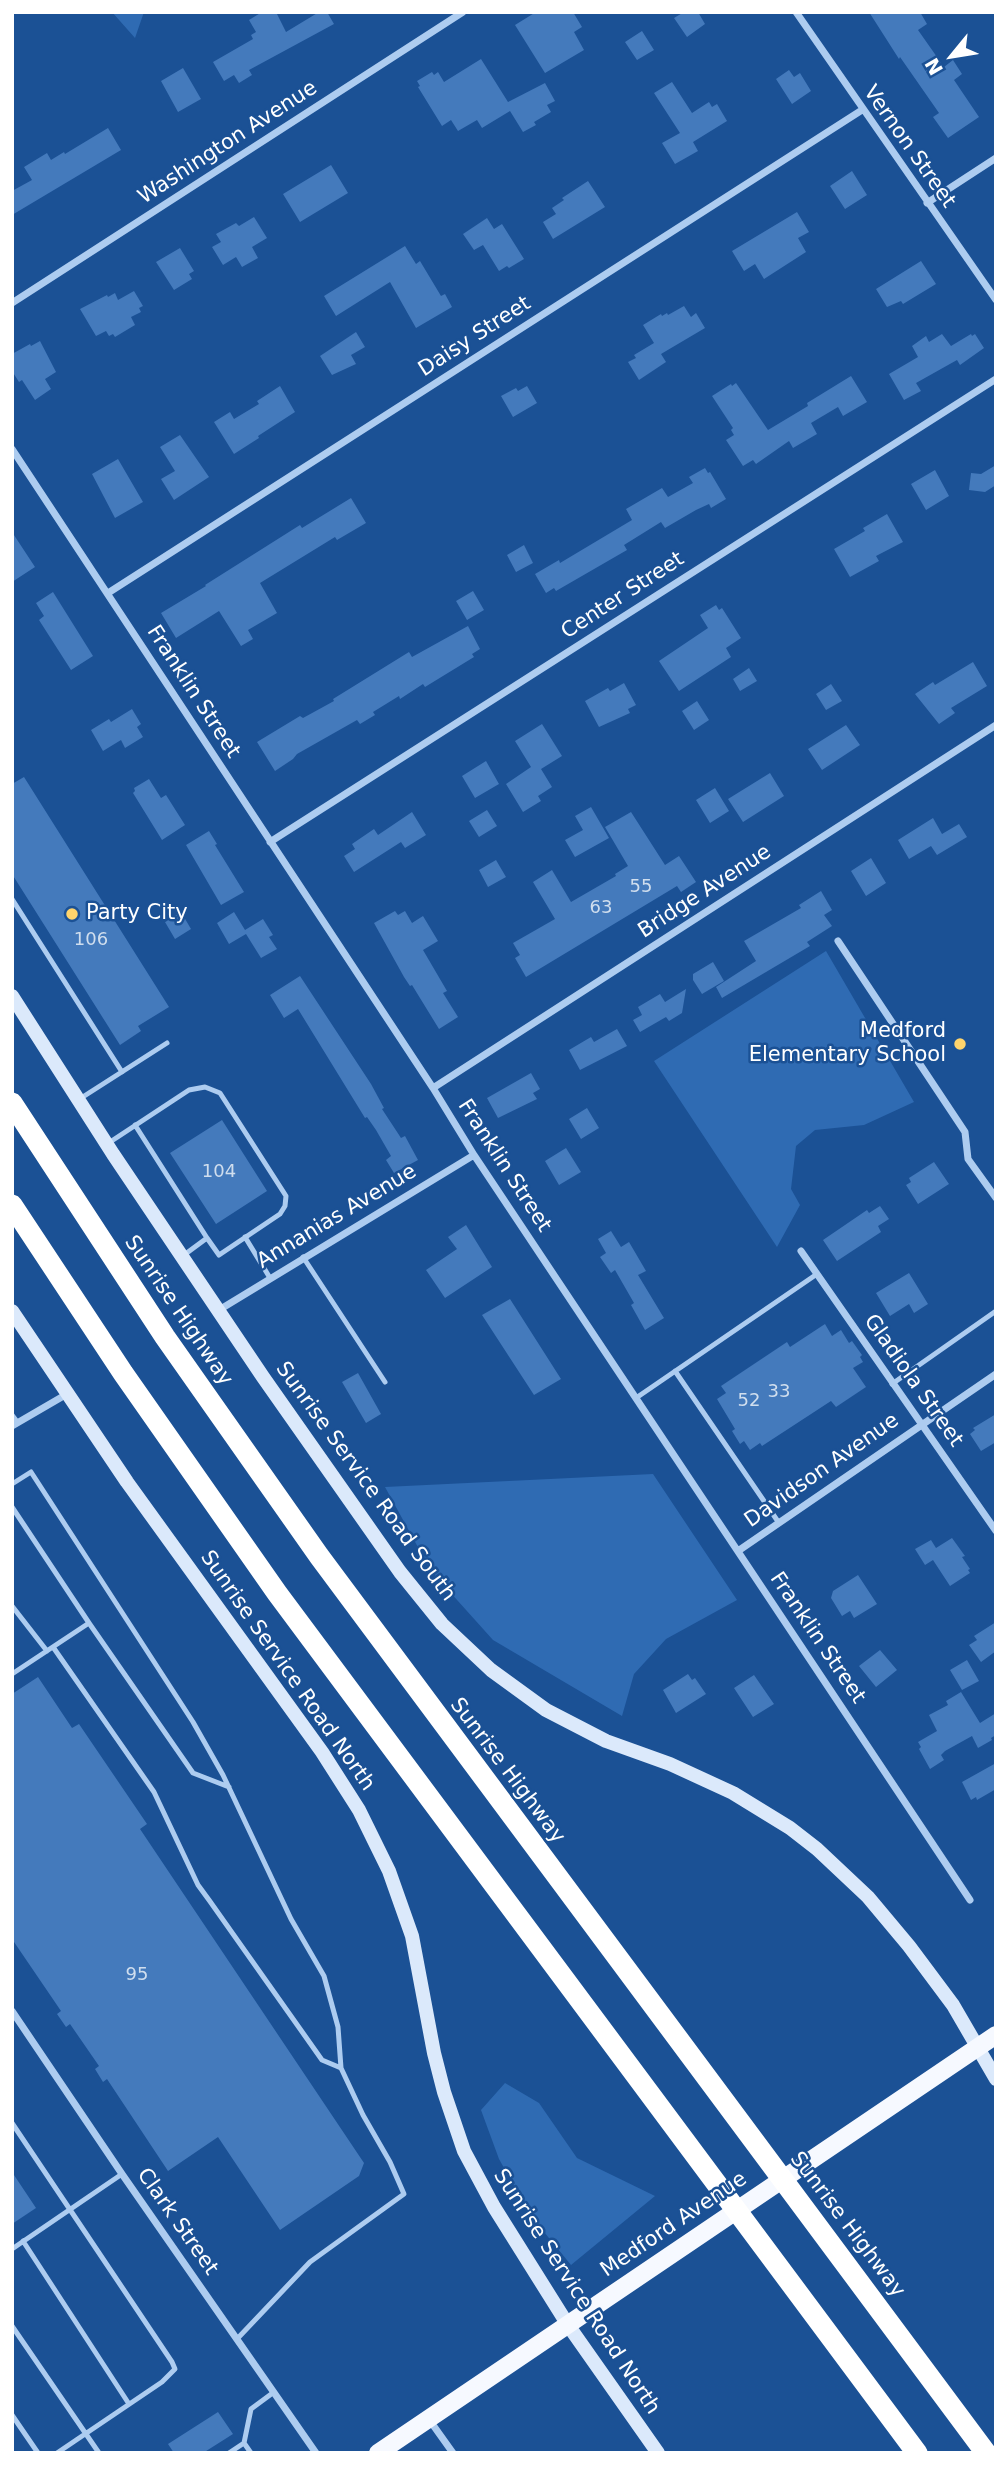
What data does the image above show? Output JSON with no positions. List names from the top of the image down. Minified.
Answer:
{"streets":{"highway":["Sunrise Highway"],"main road":["Sunrise Service Road South","Sunrise Service Road North","Medford Avenue"],"street":["Washington Avenue","Vernon Street","Daisy Street","Center Street","Franklin Street","Bridge Avenue","Annanias Avenue","Gladiola Street","Davidson Avenue","Clark Street"]},"crossings":[["Vernon Street","Daisy Street"],["Daisy Street","Franklin Street"],["Center Street","Franklin Street"],["Franklin Street","Bridge Avenue"],["Franklin Street","Annanias Avenue"],["Franklin Street","Davidson Avenue"],["Annanias Avenue","Sunrise Service Road South"],["Gladiola Street","Davidson Avenue"],["Sunrise Service Road South","Medford Avenue"],["Sunrise Service Road North","Medford Avenue"]],"places":["Party City","Medford Elementary School"],"house_numbers":["55","63","106","104","33","52","95"],"north":"bottom left"}
